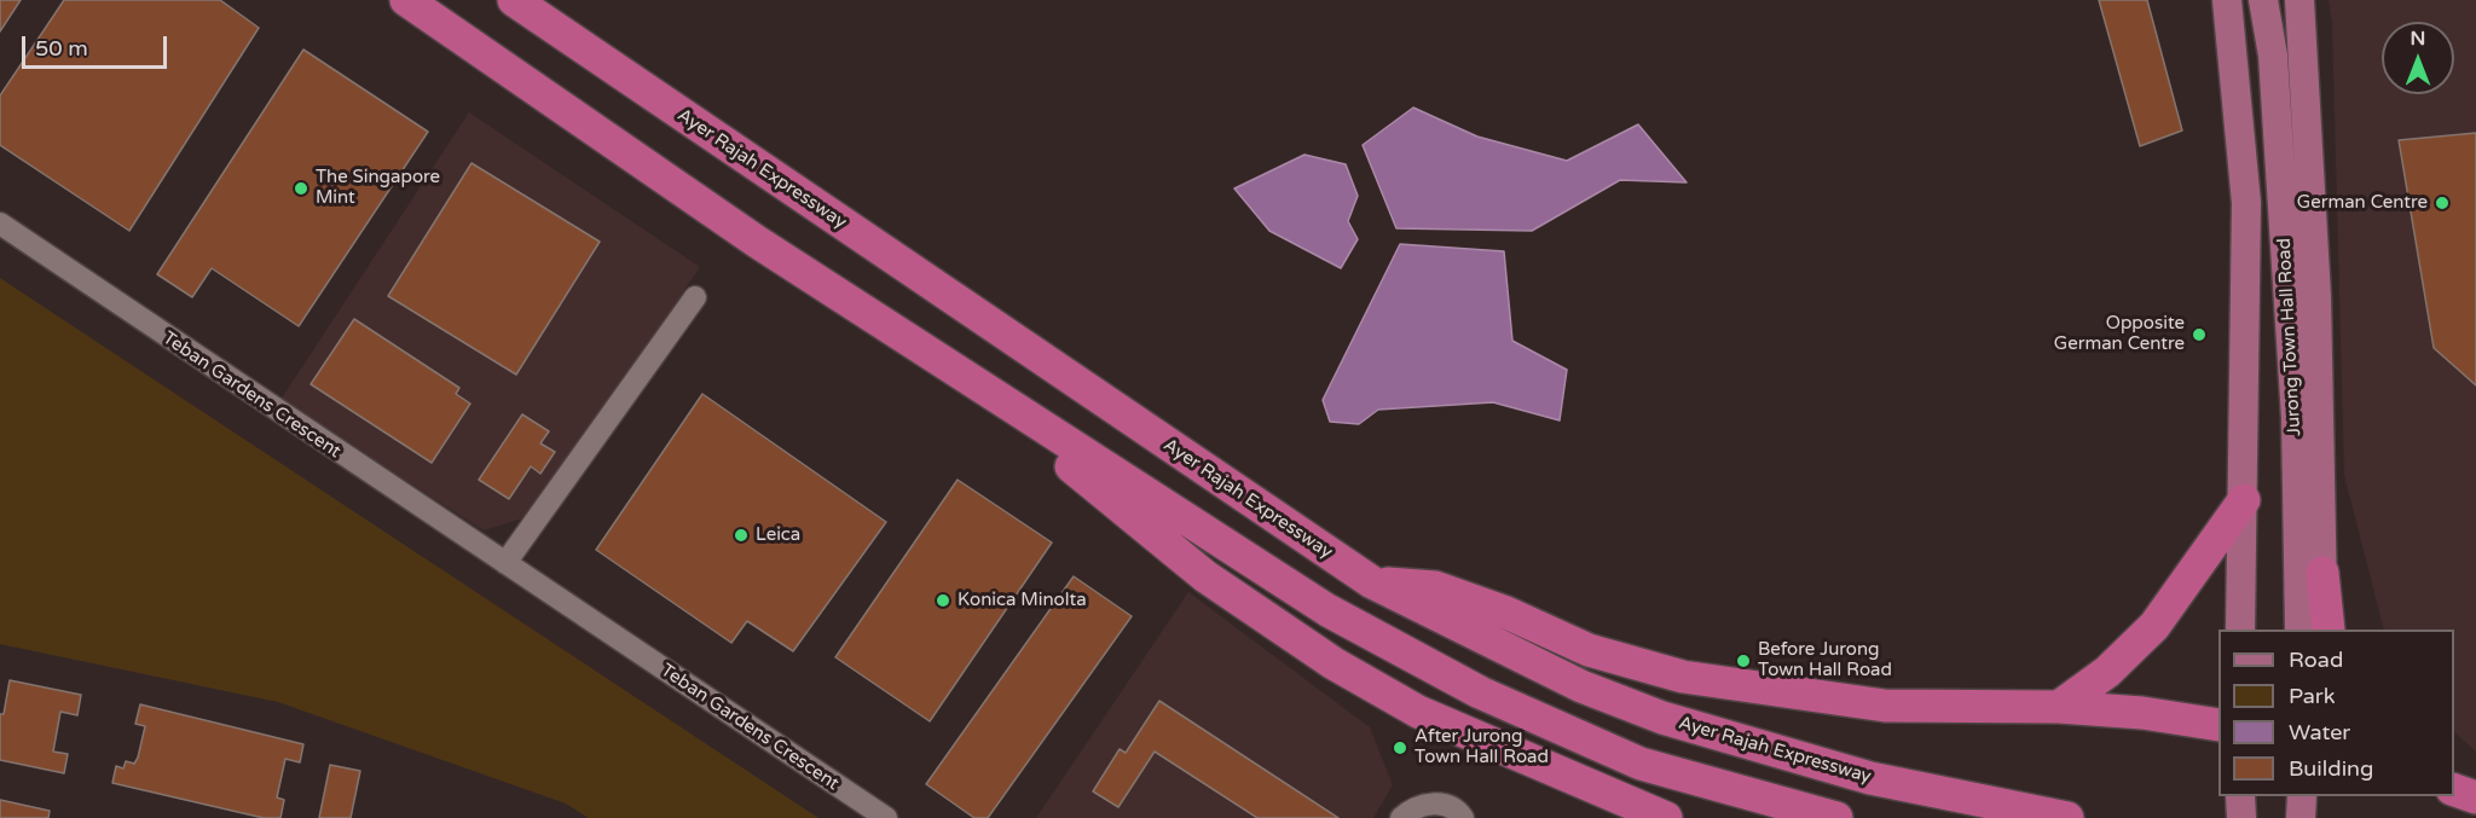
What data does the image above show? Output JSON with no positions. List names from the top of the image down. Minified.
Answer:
{"streets":{"highway":["Ayer Rajah Expressway"],"main road":["Jurong Town Hall Road"],"street":["Teban Gardens Crescent"]},"places":["The Singapore Mint","German Centre","Opposite German Centre","Leica","Konica Minolta","Before Jurong Town Hall Road","After Jurong Town Hall Road"],"legend":["Road","Park","Water","Building"],"scale_bar":"50 m","north":"top"}
